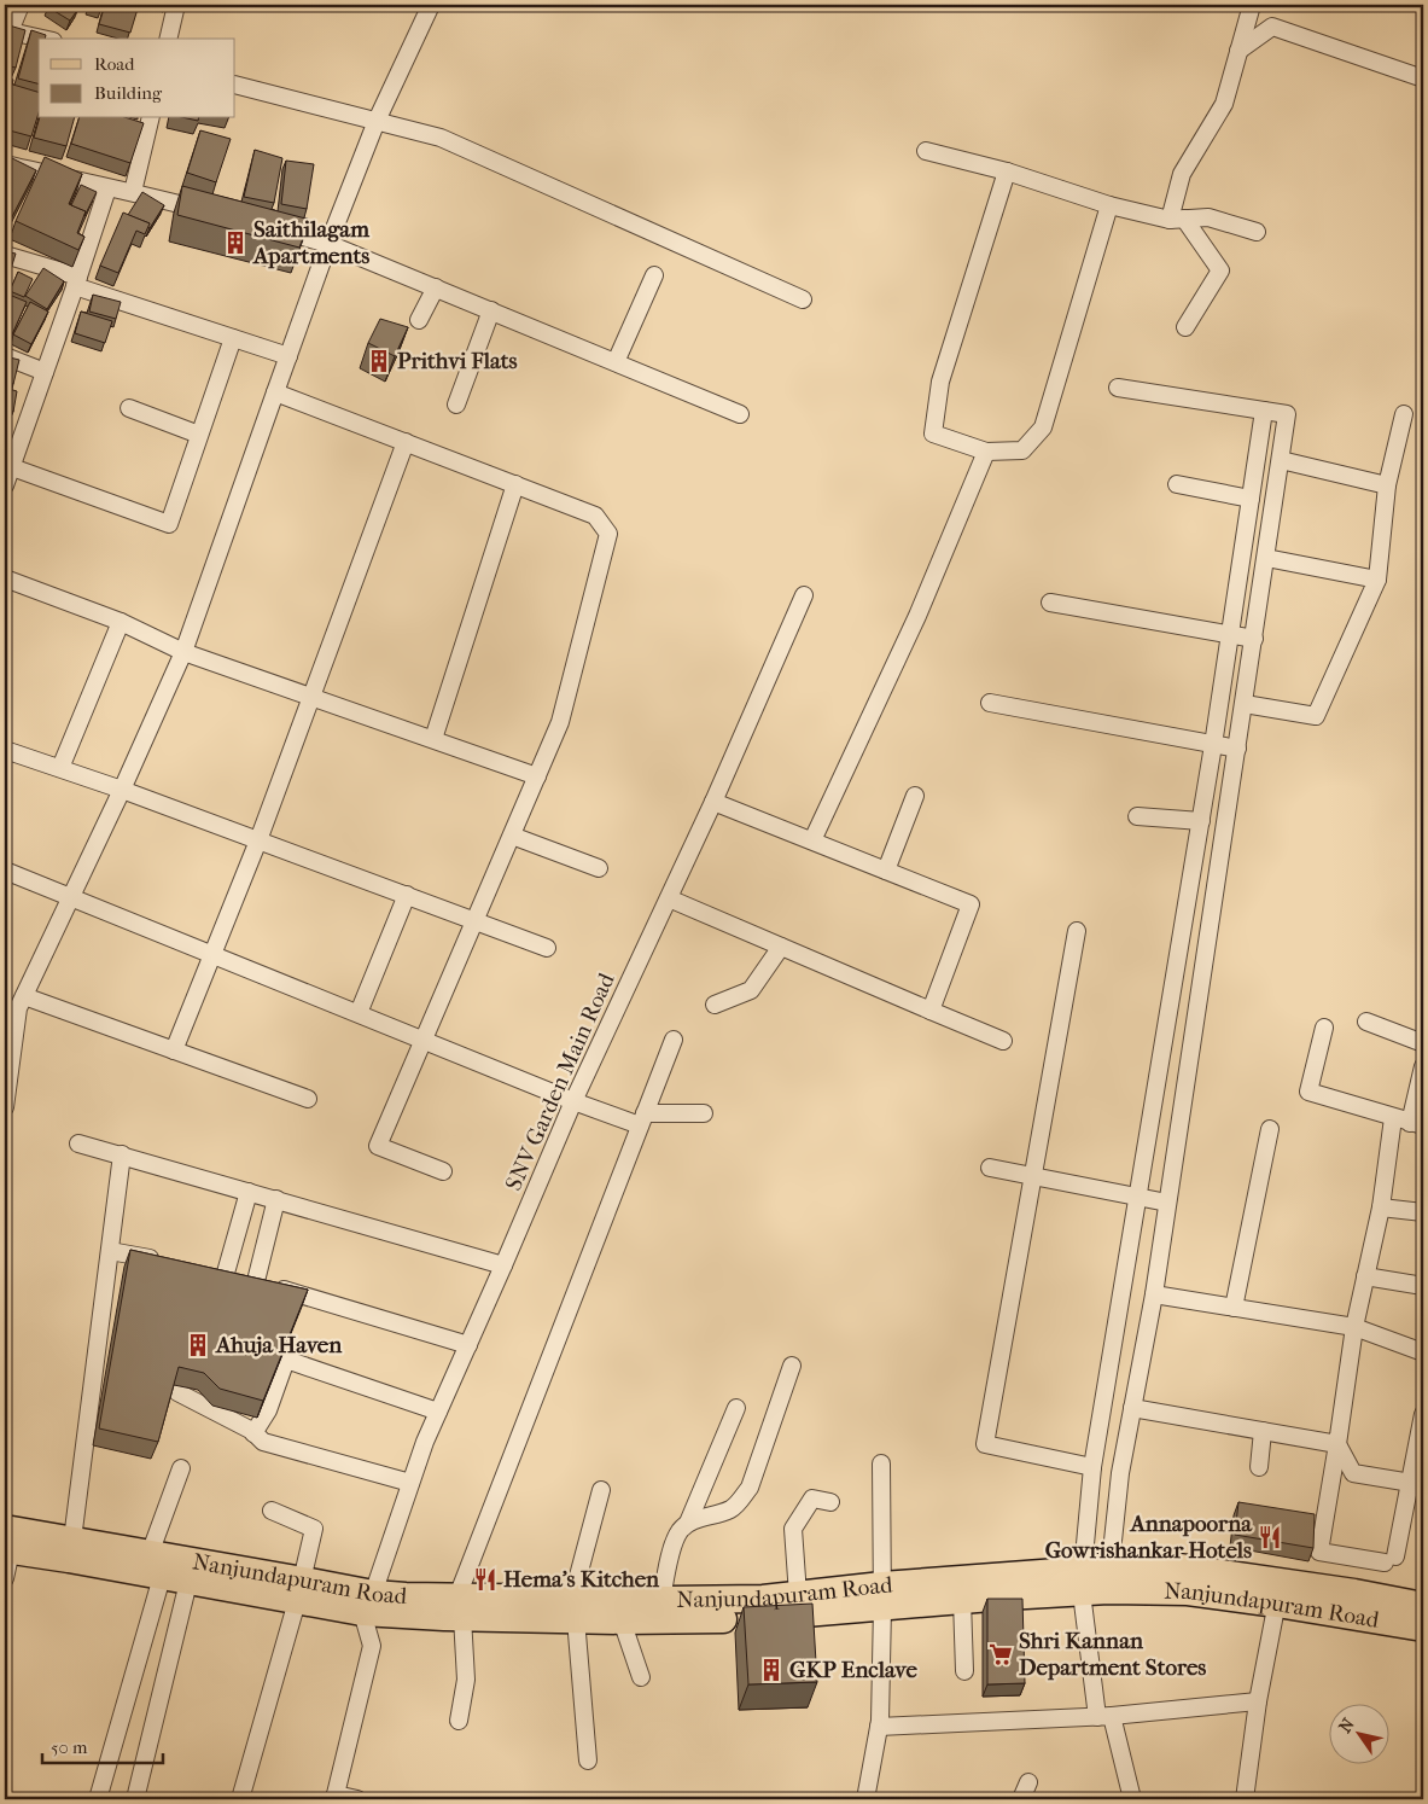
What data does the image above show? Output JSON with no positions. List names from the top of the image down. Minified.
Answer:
{"streets":{"main road":["Nanjundapuram Road"],"street":["SNV Garden Main Road"]},"crossings":[["SNV Garden Main Road","Nanjundapuram Road"]],"places":{"building":["Saithilagam Apartments","Prithvi Flats","Ahuja Haven","GKP Enclave"],"restaurant":["Annapoorna Gowrishankar Hotels","Hema's Kitchen"],"supermarket":["Shri Kannan Department Stores"]},"legend":["Road","Building"],"scale_bar":"50 m","north":"top left"}
